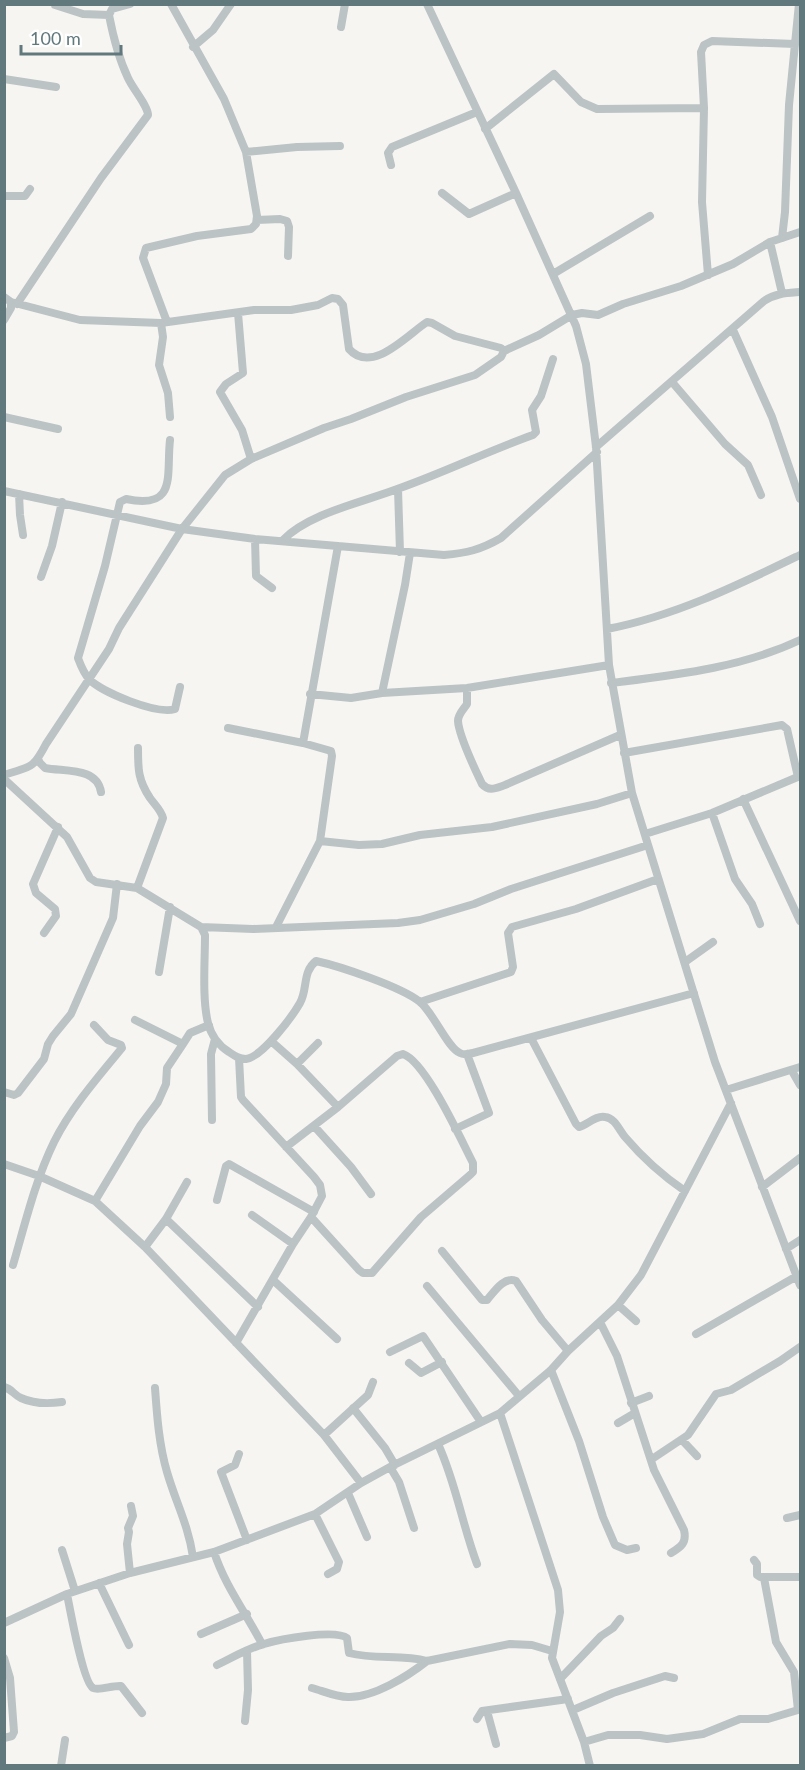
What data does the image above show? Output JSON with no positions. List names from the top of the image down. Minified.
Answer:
{"scale_bar":"100 m"}
